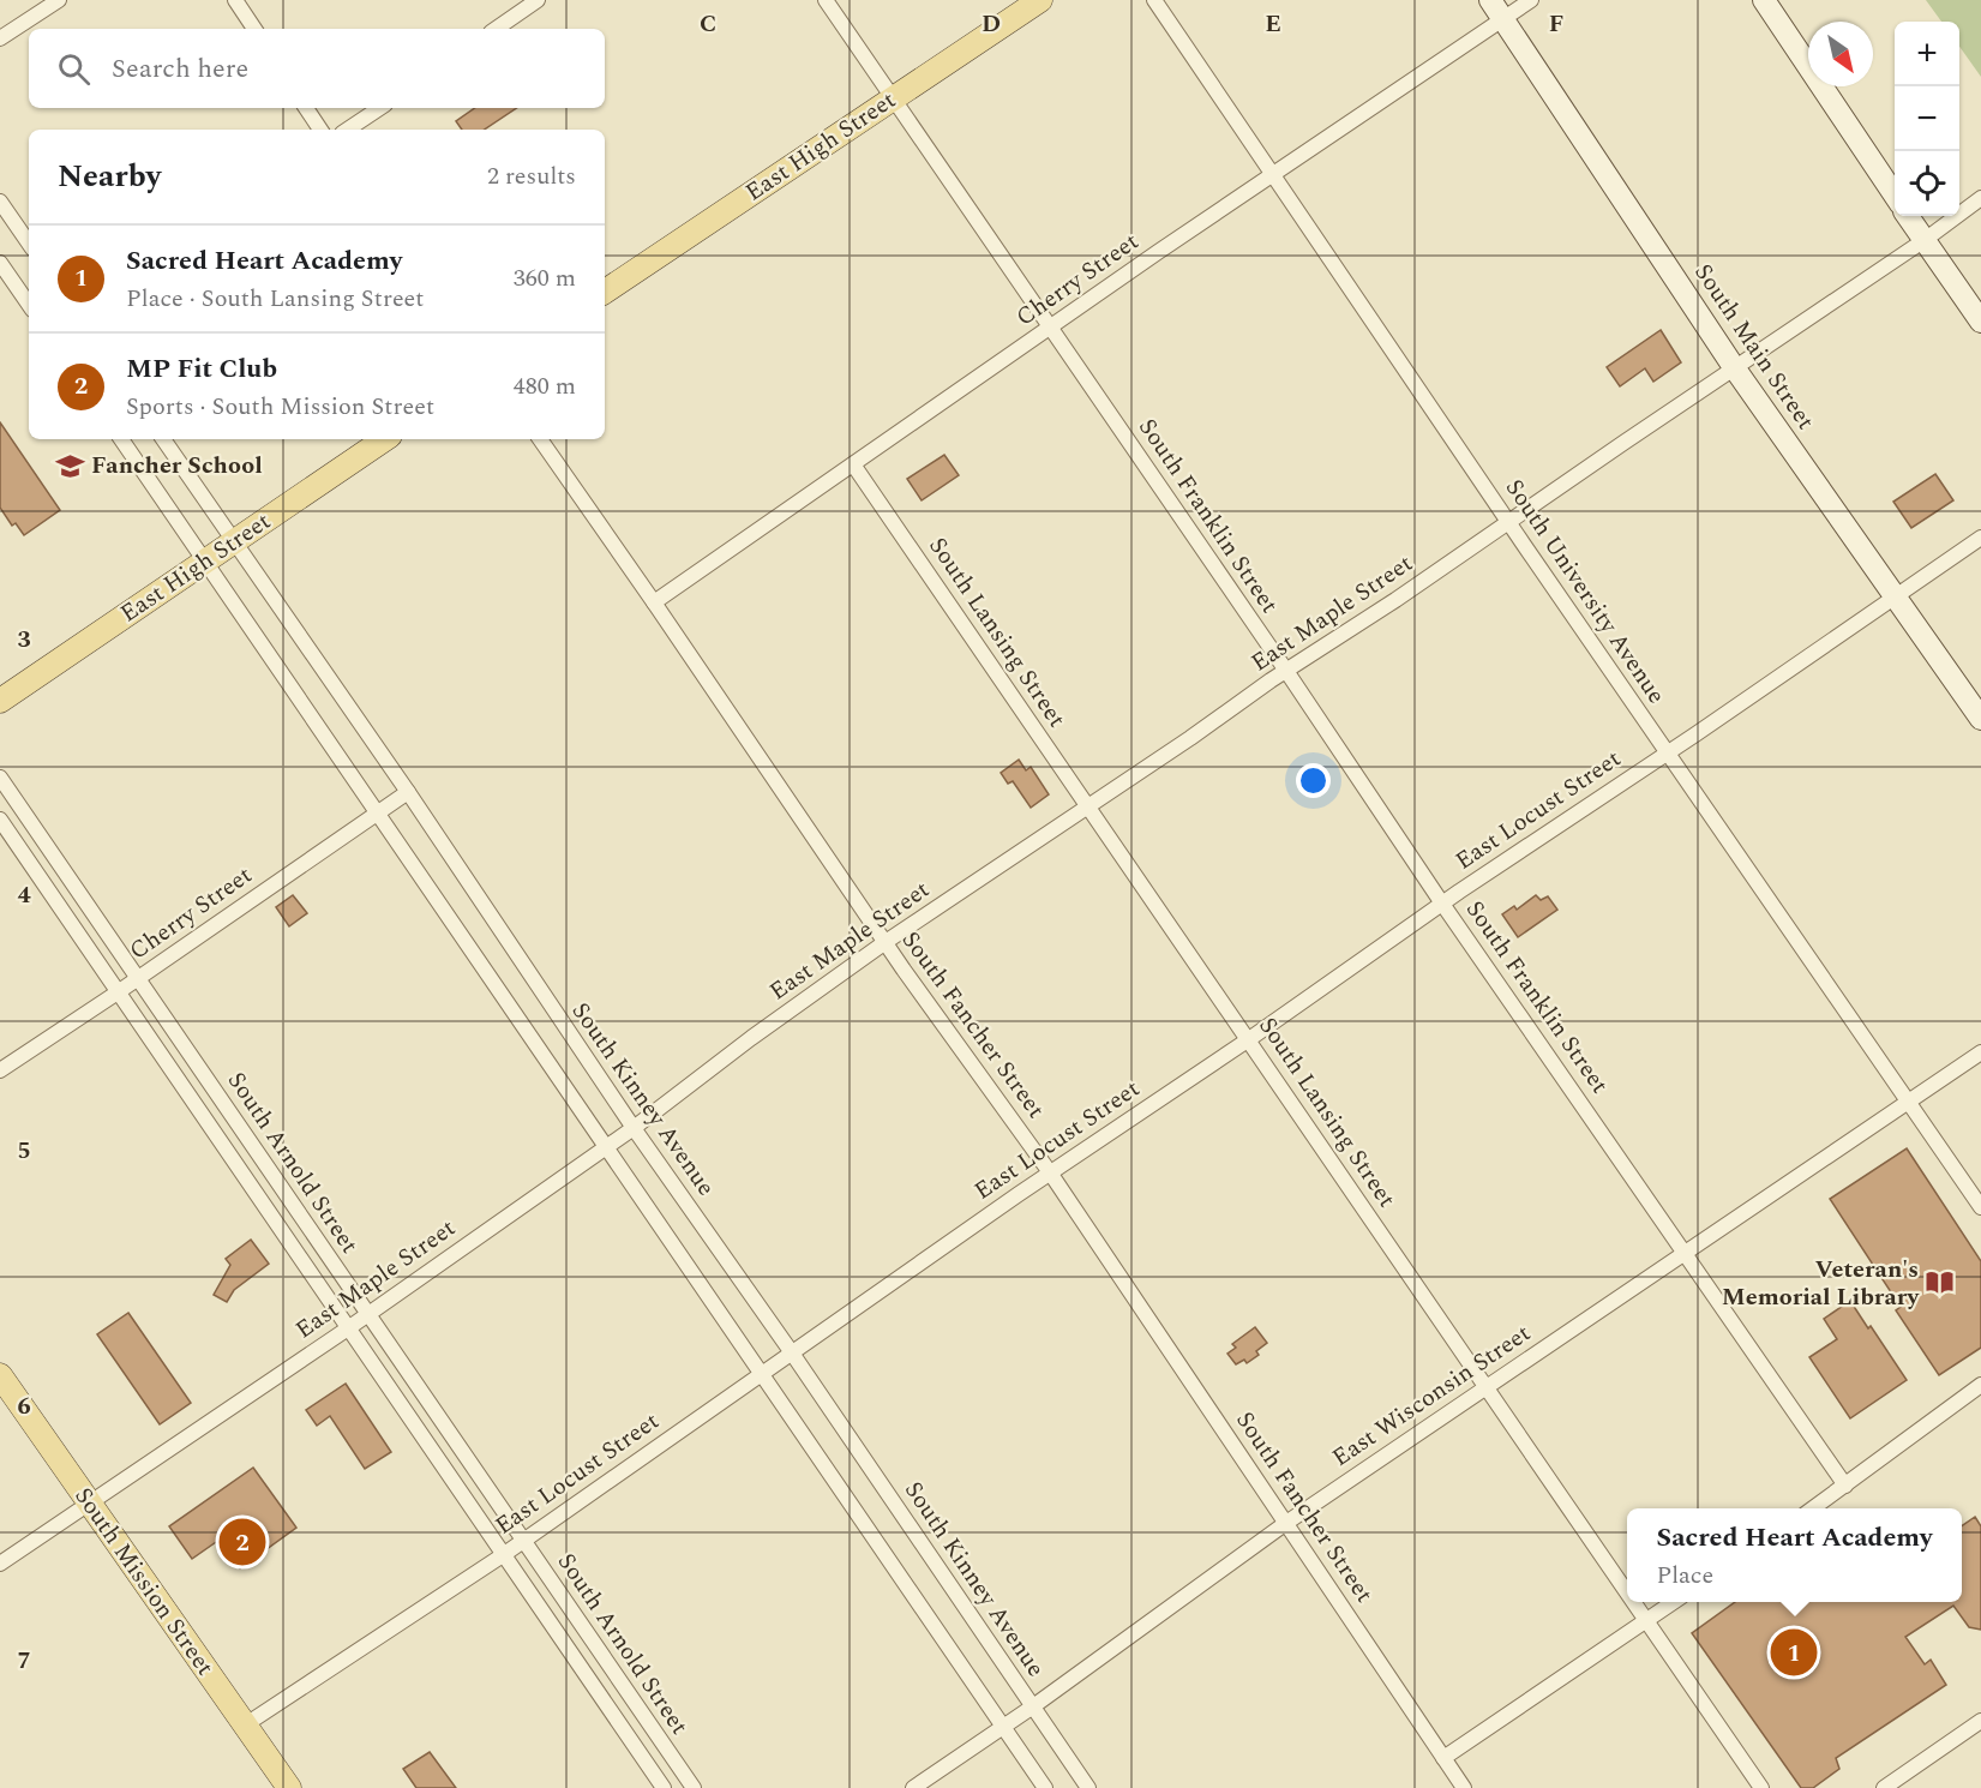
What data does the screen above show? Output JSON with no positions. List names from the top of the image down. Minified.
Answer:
{"streets":{"main road":["East High Street","South Mission Street"],"street":["Cherry Street","South Main Street","South Franklin Street","South University Avenue","East Maple Street","South Lansing Street","East Locust Street","South Fancher Street","South Kinney Avenue","South Arnold Street","East Wisconsin Street"]},"crossings":[["East High Street","South Franklin Street"],["East High Street","South Kinney Avenue"],["Cherry Street","South Main Street"],["Cherry Street","South Franklin Street"],["Cherry Street","South University Avenue"],["Cherry Street","South Lansing Street"],["Cherry Street","South Fancher Street"],["Cherry Street","South Kinney Avenue"],["Cherry Street","South Arnold Street"],["South Main Street","East Maple Street"],["South Main Street","East Locust Street"],["South Franklin Street","East Maple Street"],["South Franklin Street","East Locust Street"],["South Franklin Street","East Wisconsin Street"],["South University Avenue","East Maple Street"],["South University Avenue","East Locust Street"],["South University Avenue","East Wisconsin Street"],["East Maple Street","South Lansing Street"],["East Maple Street","South Fancher Street"],["East Maple Street","South Kinney Avenue"],["East Maple Street","South Arnold Street"],["East Maple Street","South Mission Street"],["South Lansing Street","East Locust Street"],["South Lansing Street","East Wisconsin Street"],["East Locust Street","South Fancher Street"],["East Locust Street","South Kinney Avenue"],["East Locust Street","South Arnold Street"],["East Locust Street","South Mission Street"],["South Fancher Street","East Wisconsin Street"],["South Kinney Avenue","East Wisconsin Street"]],"places":{"school or university":["Fancher School"],"library":["Veteran's Memorial Library"]},"north":"bottom right","page":{"map_buttons":["+","−"],"search":"Search here","heading":["Nearby","2 results"],"list":[{"mark":"1","name":"Sacred Heart Academy","note":"Place · South Lansing Street","value":"360 m"},{"mark":"2","name":"MP Fit Club","note":"Sports · South Mission Street","value":"480 m"}],"popup":["Sacred Heart Academy","Place"],"pins":["2","1"]},"grid":{"columns":["C","D","E","F"],"rows":["3","4","5","6","7"]}}
